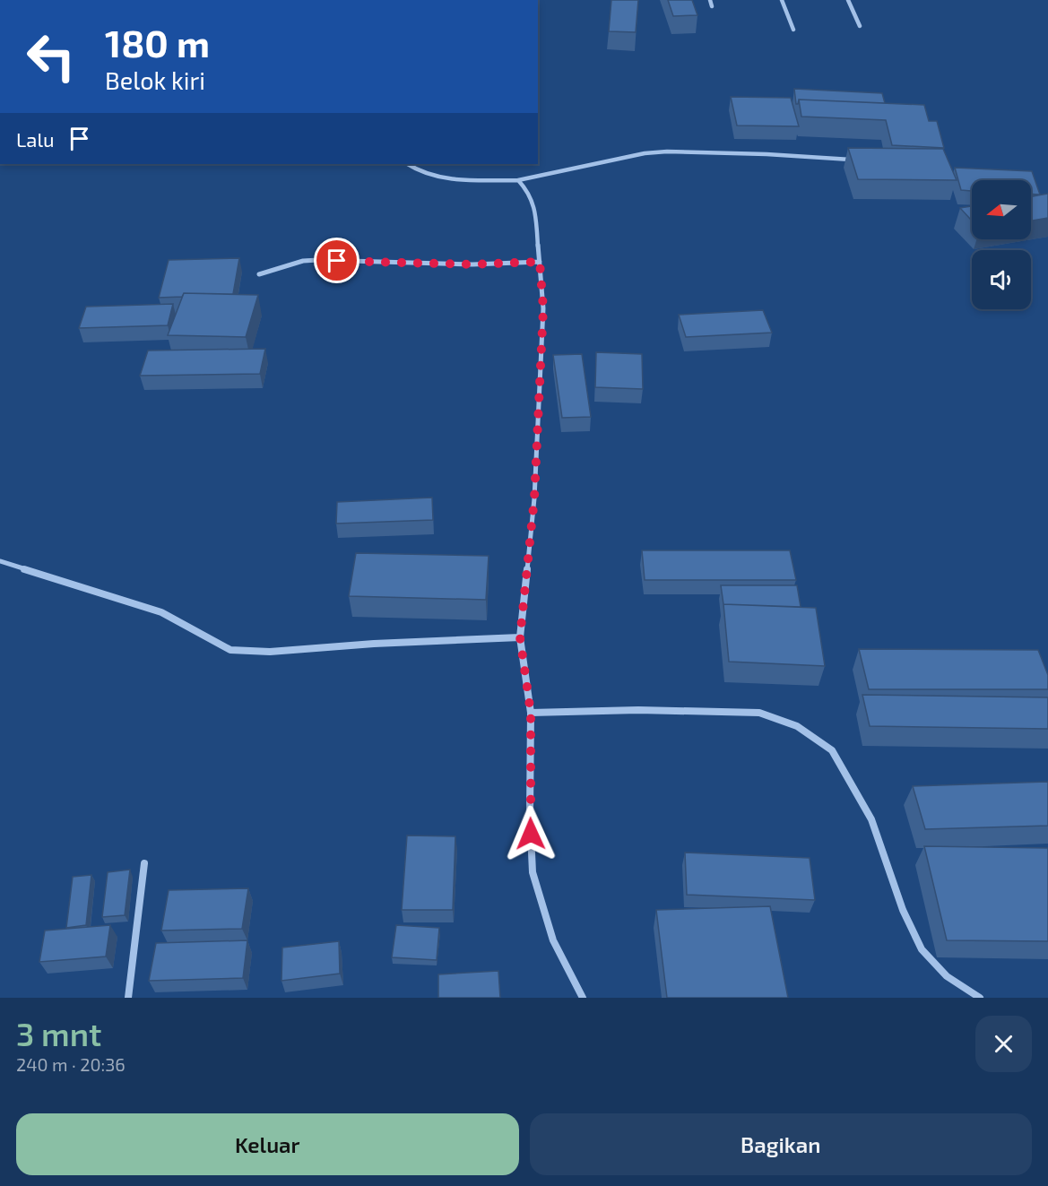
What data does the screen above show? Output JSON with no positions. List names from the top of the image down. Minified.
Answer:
{"north":"left","page":{"turn":["180 m","Belok kiri"],"then":"Lalu","heading":["3 mnt","240 m · 20:36"],"buttons":["Keluar","Bagikan"]}}
